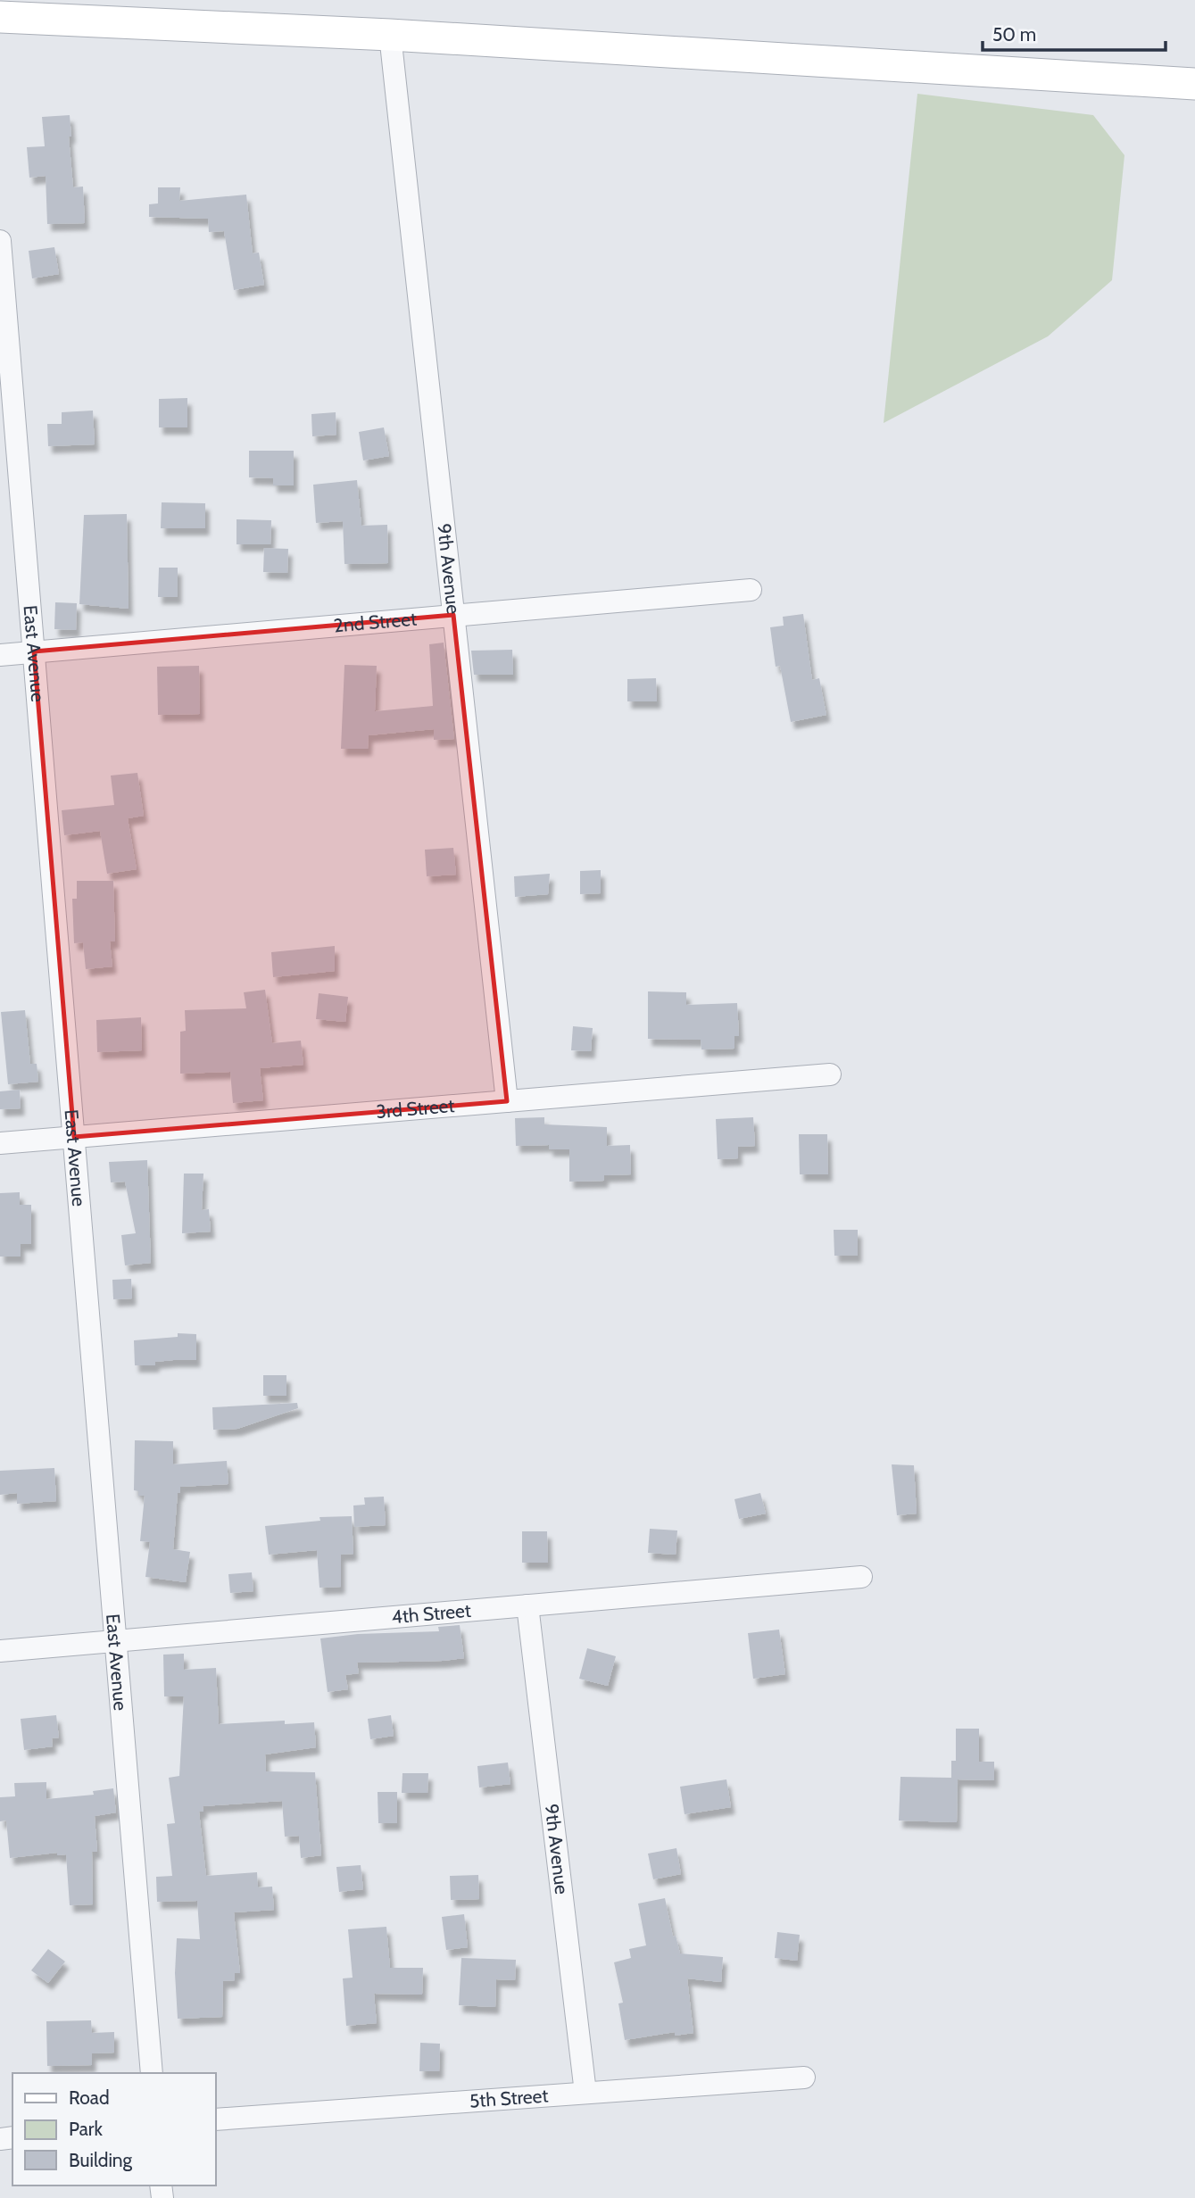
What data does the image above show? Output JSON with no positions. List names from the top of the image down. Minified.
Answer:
{"streets":{"street":["9th Avenue","2nd Street","East Avenue","3rd Street","4th Street","5th Street"]},"crossings":[["9th Avenue","2nd Street"],["9th Avenue","3rd Street"],["9th Avenue","4th Street"],["9th Avenue","5th Street"],["2nd Street","East Avenue"],["East Avenue","3rd Street"],["East Avenue","4th Street"]],"legend":["Road","Park","Building"],"scale_bar":"50 m"}
